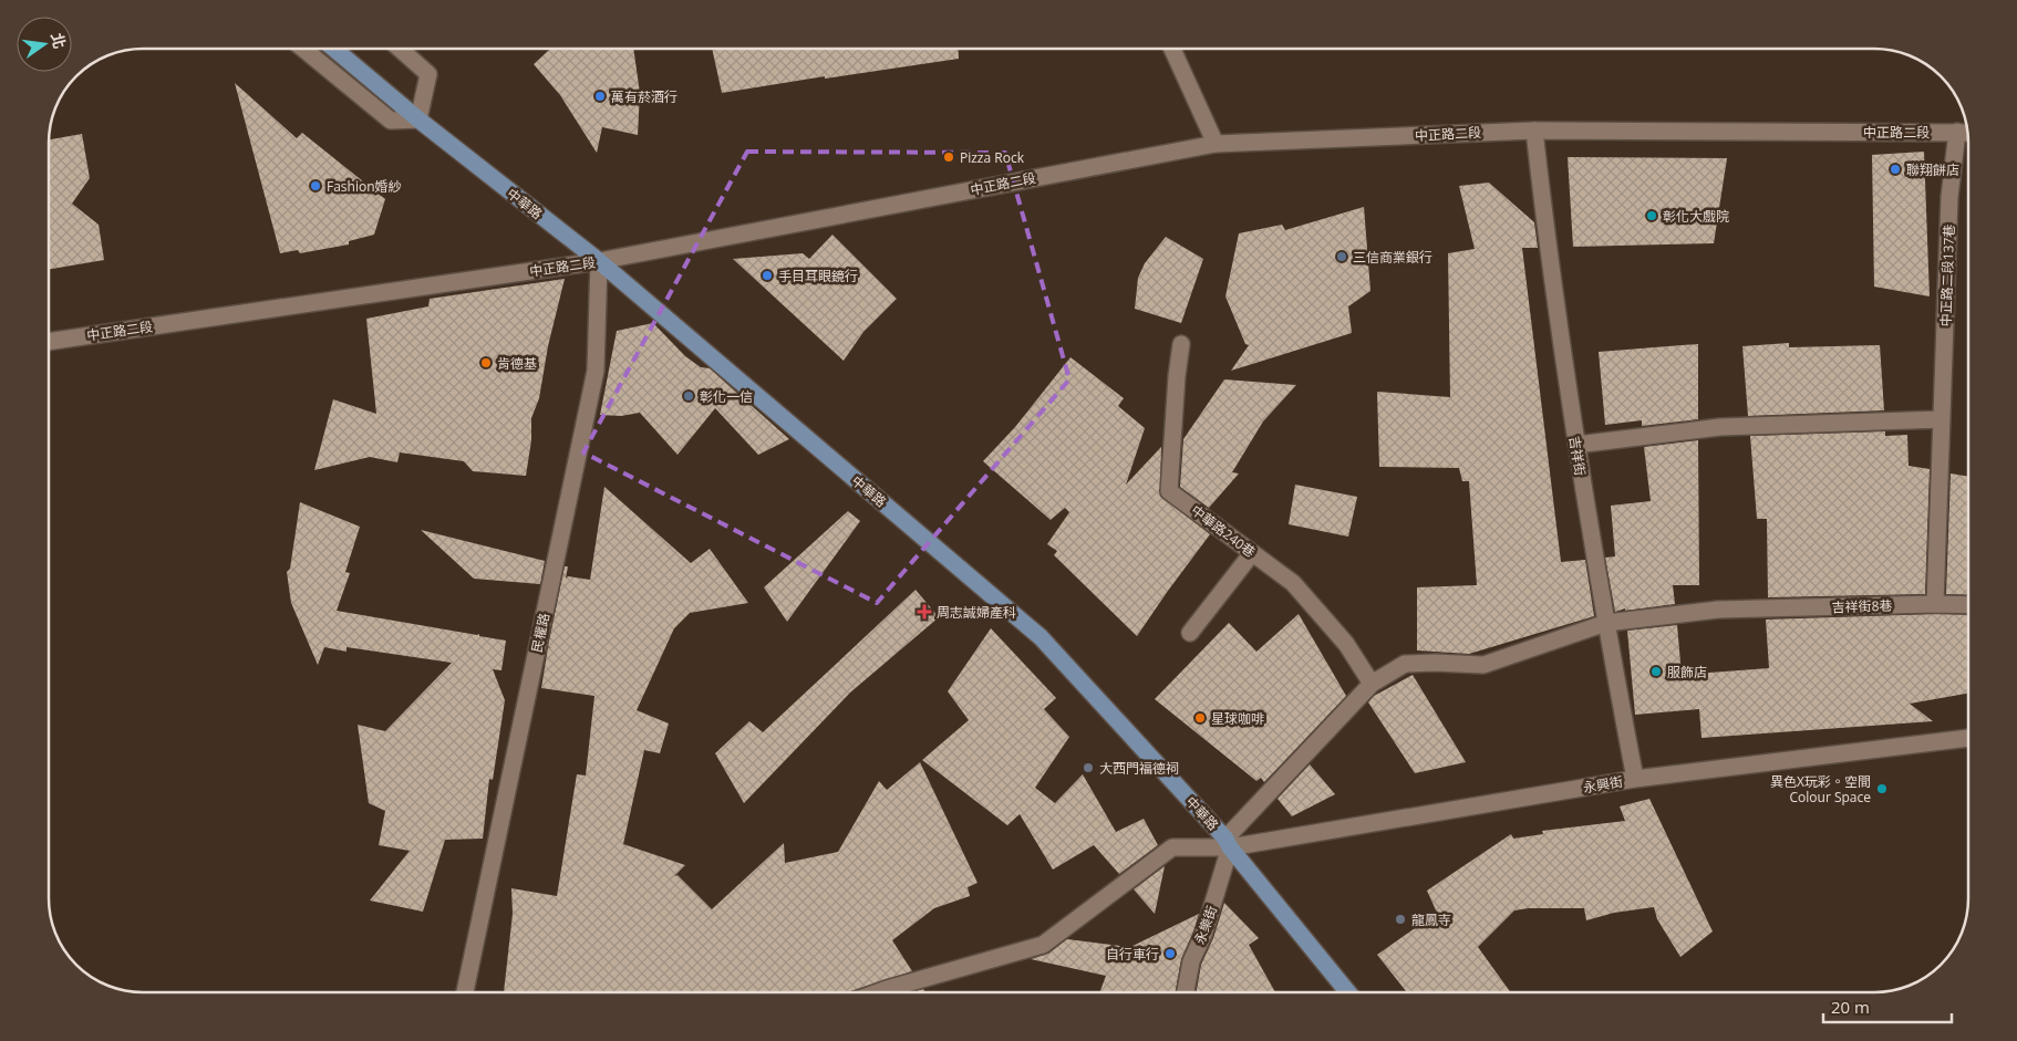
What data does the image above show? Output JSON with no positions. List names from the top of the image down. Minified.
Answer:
{"streets":{"main road":["中華路"],"street":["中正路二段","中正路二段137巷","吉祥街","中華路240巷","吉祥街8巷","民權路","永興街","永樂街"]},"crossings":[["中正路二段","中華路"],["中正路二段","中正路二段137巷"],["中正路二段","吉祥街"],["中正路二段","民權路"],["中華路","民權路"],["中華路","永興街"],["中華路","永樂街"],["吉祥街","吉祥街8巷"],["吉祥街","永興街"],["永興街","永樂街"]],"places":{"other":["萬有菸酒行","Pizza Rock","聯翔餅店","Fashion婚紗","彰化大戲院","三信商業銀行","手目耳眼鏡行","肯德基","彰化一信","服飾店","星球咖啡","大西門福德祠","異色X玩彩。空間 Colour Space","龍鳳寺","自行車行"],"health":["周志誠婦產科"]},"scale_bar":"20 m","north":"right"}
